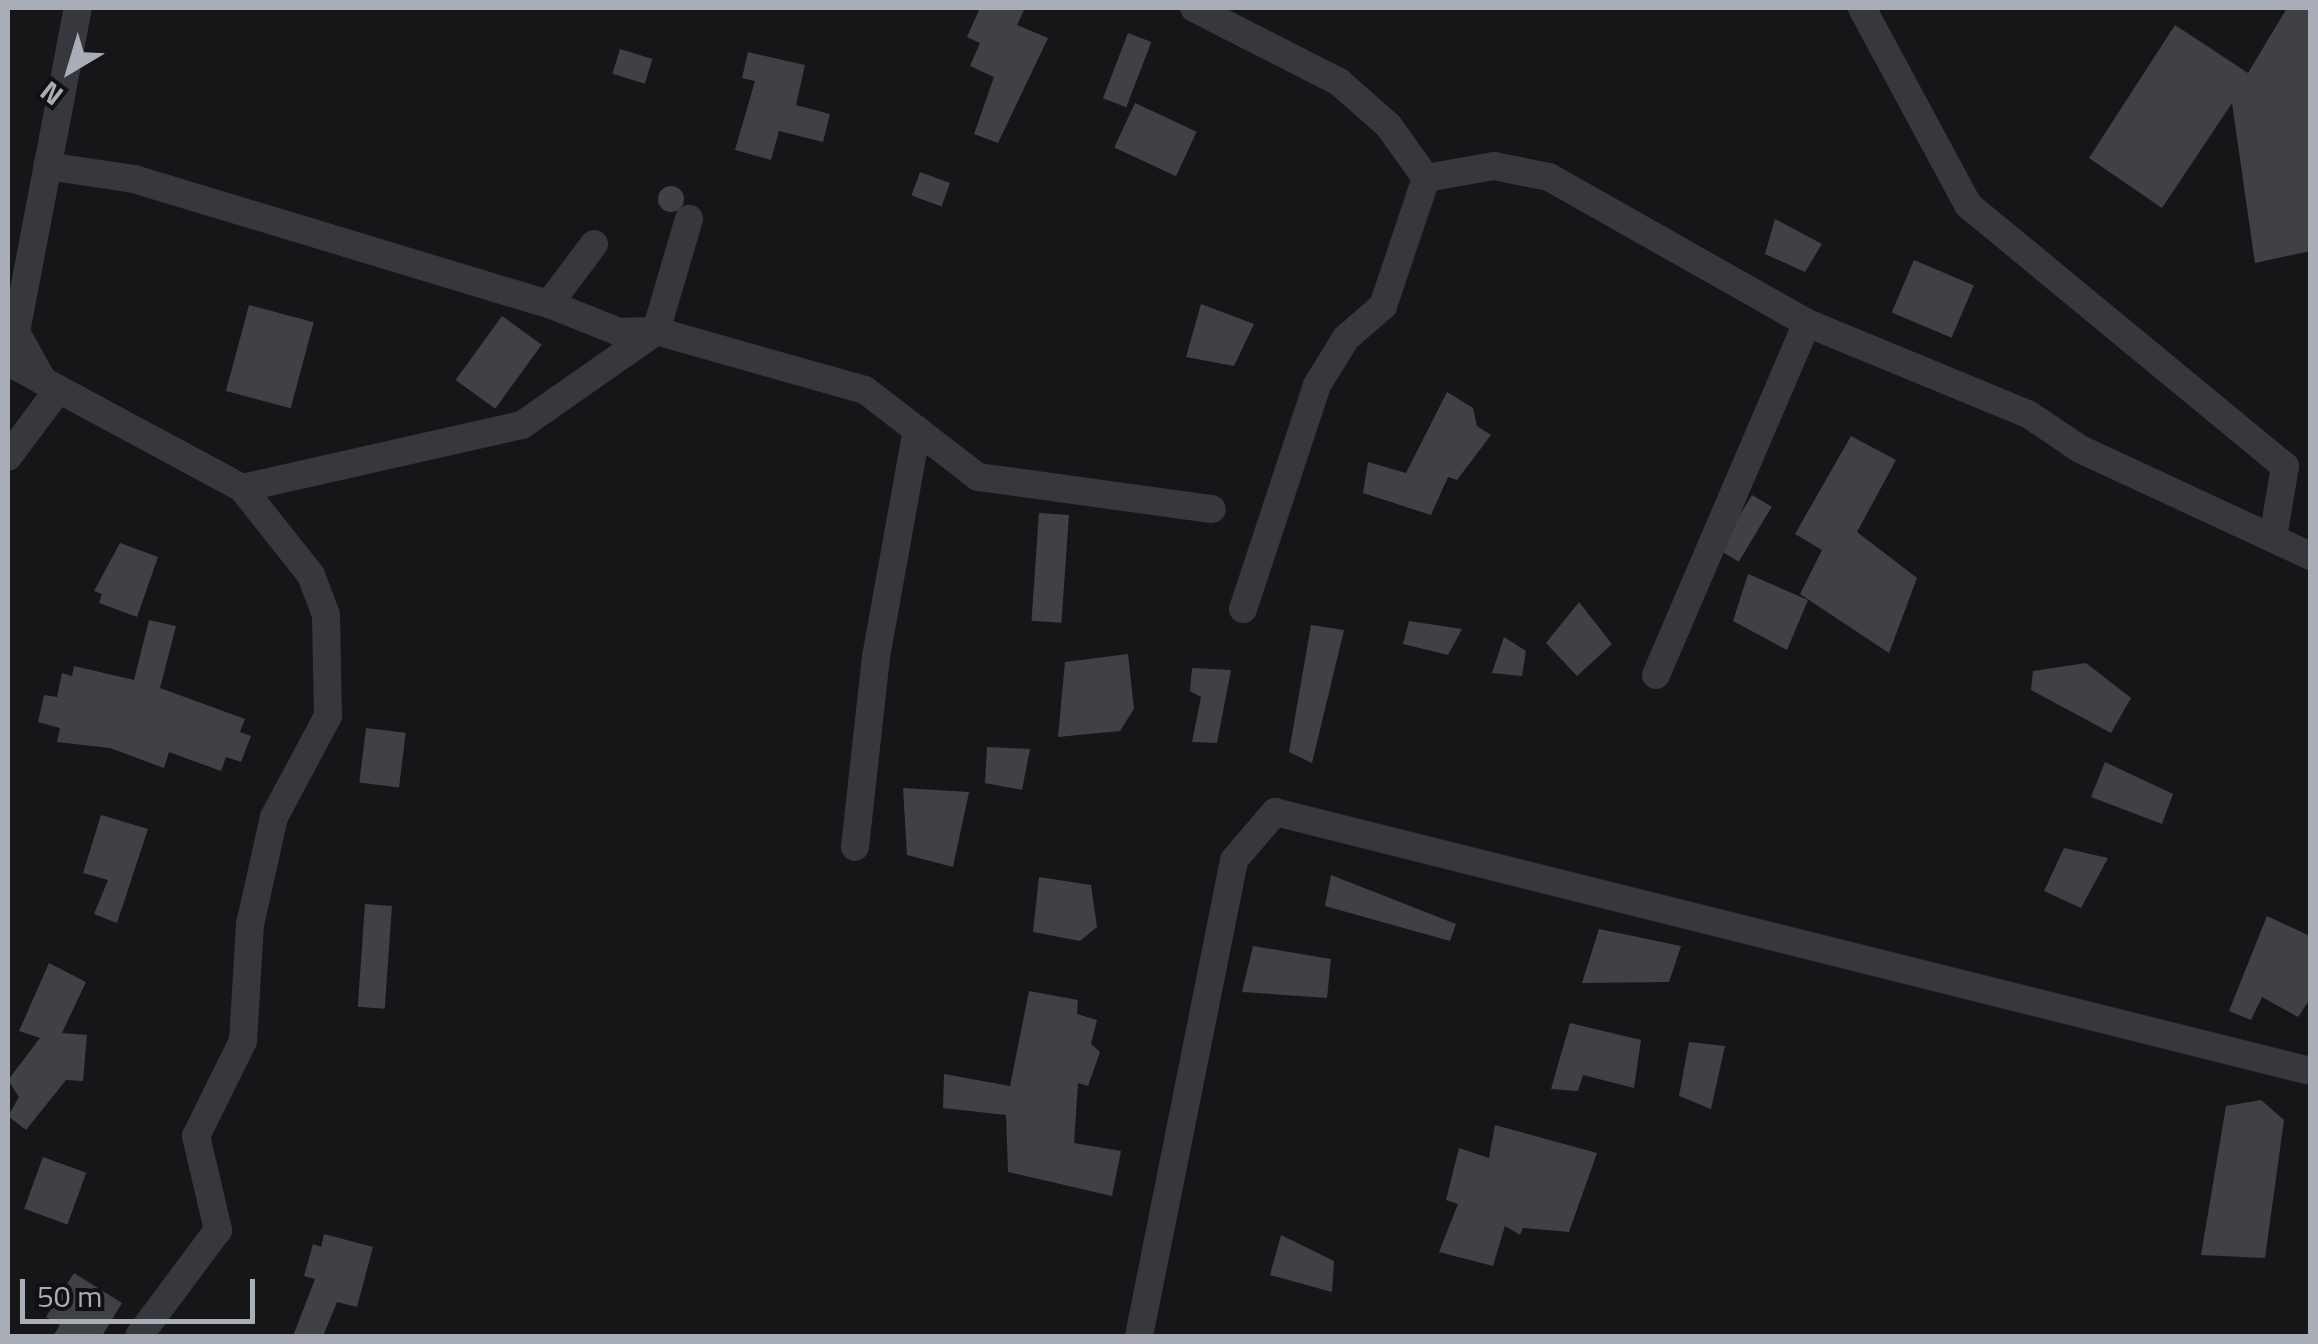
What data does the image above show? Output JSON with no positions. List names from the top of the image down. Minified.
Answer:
{"scale_bar":"50 m","north":"bottom left"}
